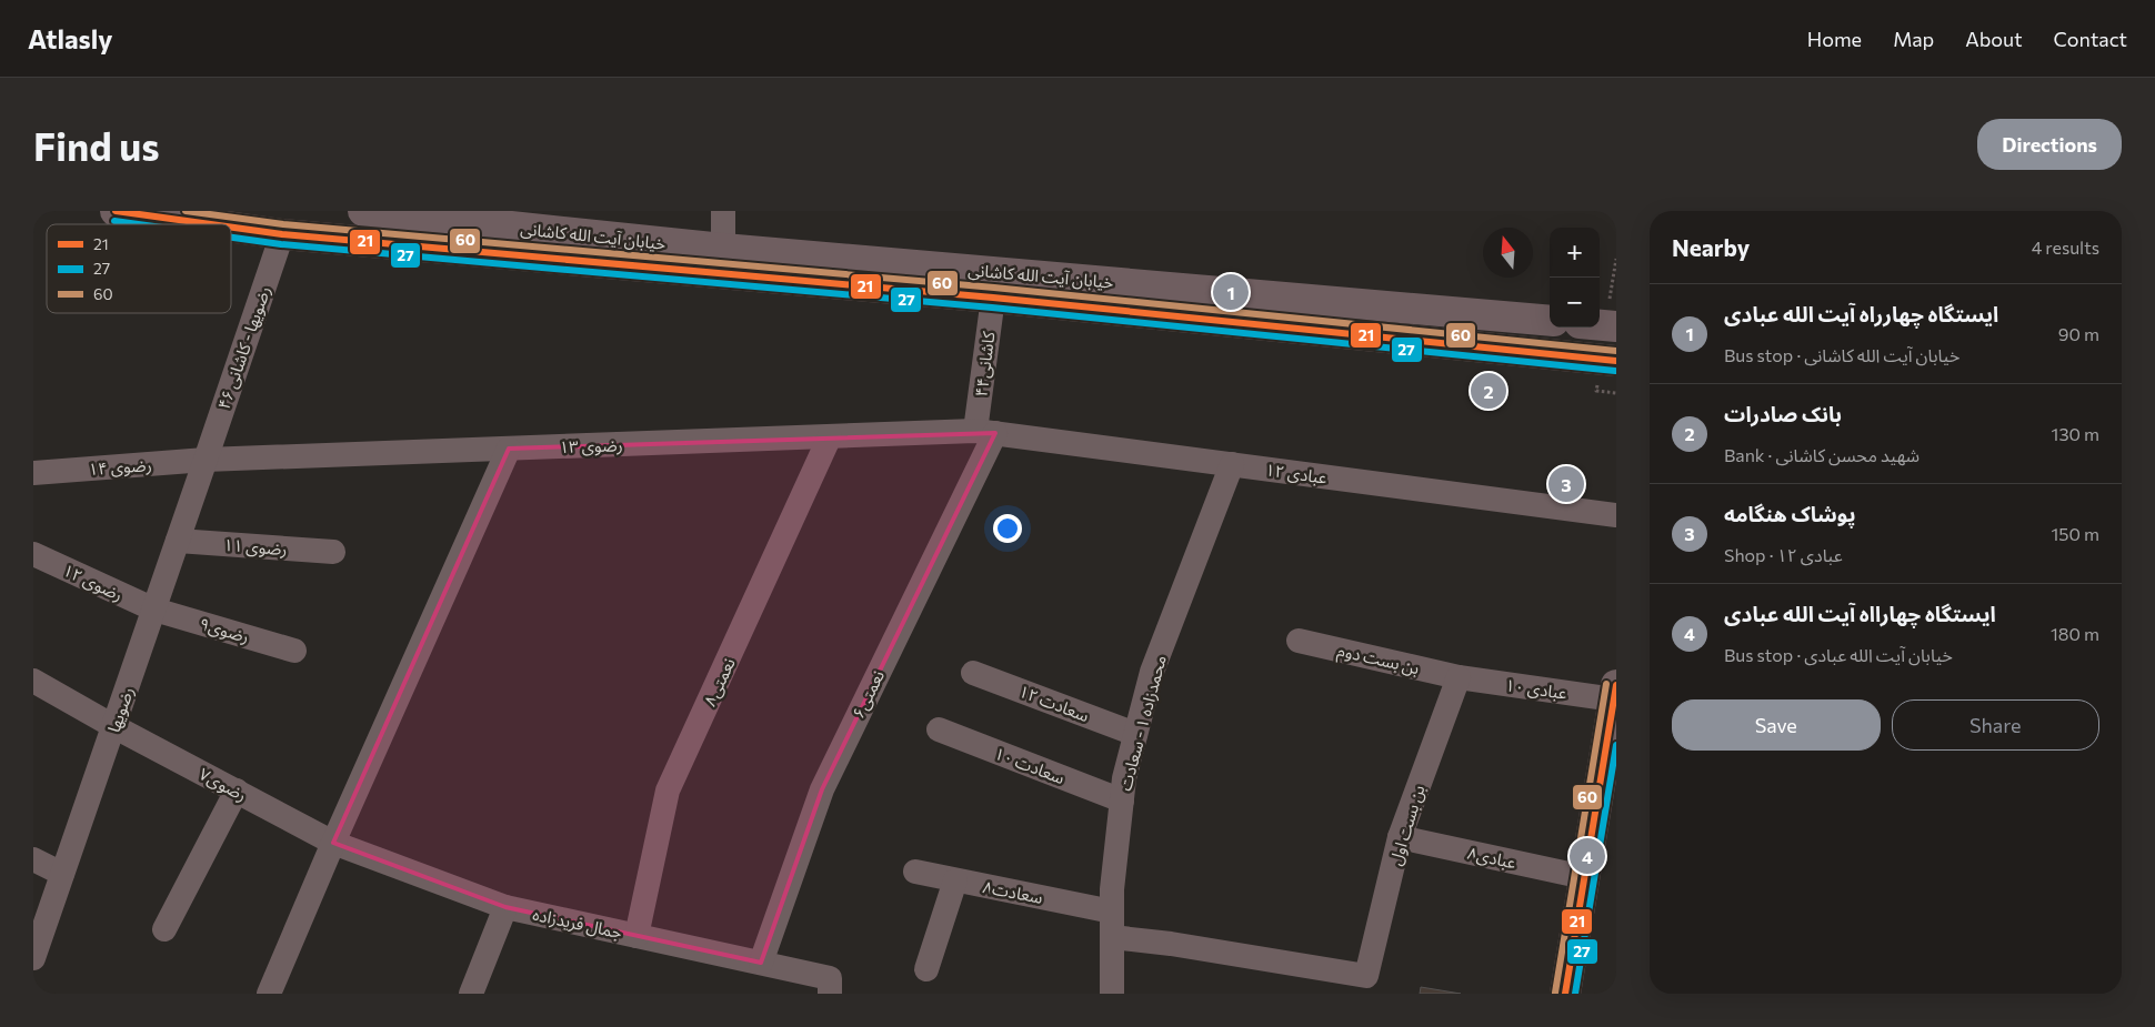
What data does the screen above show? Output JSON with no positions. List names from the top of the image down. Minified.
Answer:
{"streets":{"main road":["خیابان آیت الله کاشانی"],"street":["رضویها - کاشانی ۴۶","کاشانی۴۴","رضوی ۱۳","رضوی ۱۴","عبادی ۱۲","رضوی ۱۱","رضوی ۱۲","رضوی۹","بن بست دوم","نعمتی۸","عبادی ۱۰","نعمتی۶","سعادت ۱۲","رضویها","محمدزاده ۱ - سعادت","سعادت ۱۰","رضوی۷","بن بست اول","عبادی۸","سعادت۸","جمال فریدزاده"]},"crossings":[["رضویها - کاشانی ۴۶","رضوی ۱۳"],["رضویها - کاشانی ۴۶","رضوی ۱۴"],["رضویها - کاشانی ۴۶","رضویها"],["کاشانی۴۴","رضوی ۱۳"],["کاشانی۴۴","عبادی ۱۲"],["کاشانی۴۴","نعمتی۶"],["رضوی ۱۳","رضوی ۱۴"],["رضوی ۱۳","عبادی ۱۲"],["رضوی ۱۳","نعمتی۸"],["رضوی ۱۳","نعمتی۶"],["رضوی ۱۳","رضویها"],["رضوی ۱۴","رضویها"],["عبادی ۱۲","نعمتی۶"],["عبادی ۱۲","محمدزاده ۱ - سعادت"],["رضوی ۱۱","رضویها"],["رضوی ۱۲","رضوی۹"],["رضوی ۱۲","رضویها"],["رضوی۹","رضویها"],["بن بست دوم","عبادی ۱۰"],["بن بست دوم","بن بست اول"],["نعمتی۸","جمال فریدزاده"],["عبادی ۱۰","بن بست اول"],["نعمتی۶","جمال فریدزاده"],["سعادت ۱۲","محمدزاده ۱ - سعادت"],["رضویها","رضوی۷"],["محمدزاده ۱ - سعادت","سعادت ۱۰"],["محمدزاده ۱ - سعادت","بن بست اول"],["محمدزاده ۱ - سعادت","سعادت۸"],["رضوی۷","جمال فریدزاده"],["بن بست اول","عبادی۸"]],"lines":["transit line 21","transit line 60","transit line 27"],"legend":["21","27","60"],"north":"top","page":{"header":"Atlasly","nav":["Home","Map","About","Contact"],"buttons":["Directions",["Save","Share"]],"title":"Find us","heading":["Nearby","4 results"],"map_buttons":["+","−"],"pins":["1","2","3","4"],"list":[{"mark":"1","name":"ایستگاه چهارراه آیت الله عبادی","note":"Bus stop · خیابان آیت الله کاشانی","value":"90 m"},{"mark":"2","name":"بانک صادرات","note":"Bank · شهید محسن کاشانی","value":"130 m"},{"mark":"3","name":"پوشاک هنگامه","note":"Shop · عبادی ۱۲","value":"150 m"},{"mark":"4","name":"ایستگاه چهارااه آیت الله عبادی","note":"Bus stop · خیابان آیت الله عبادی","value":"180 m"}]}}
